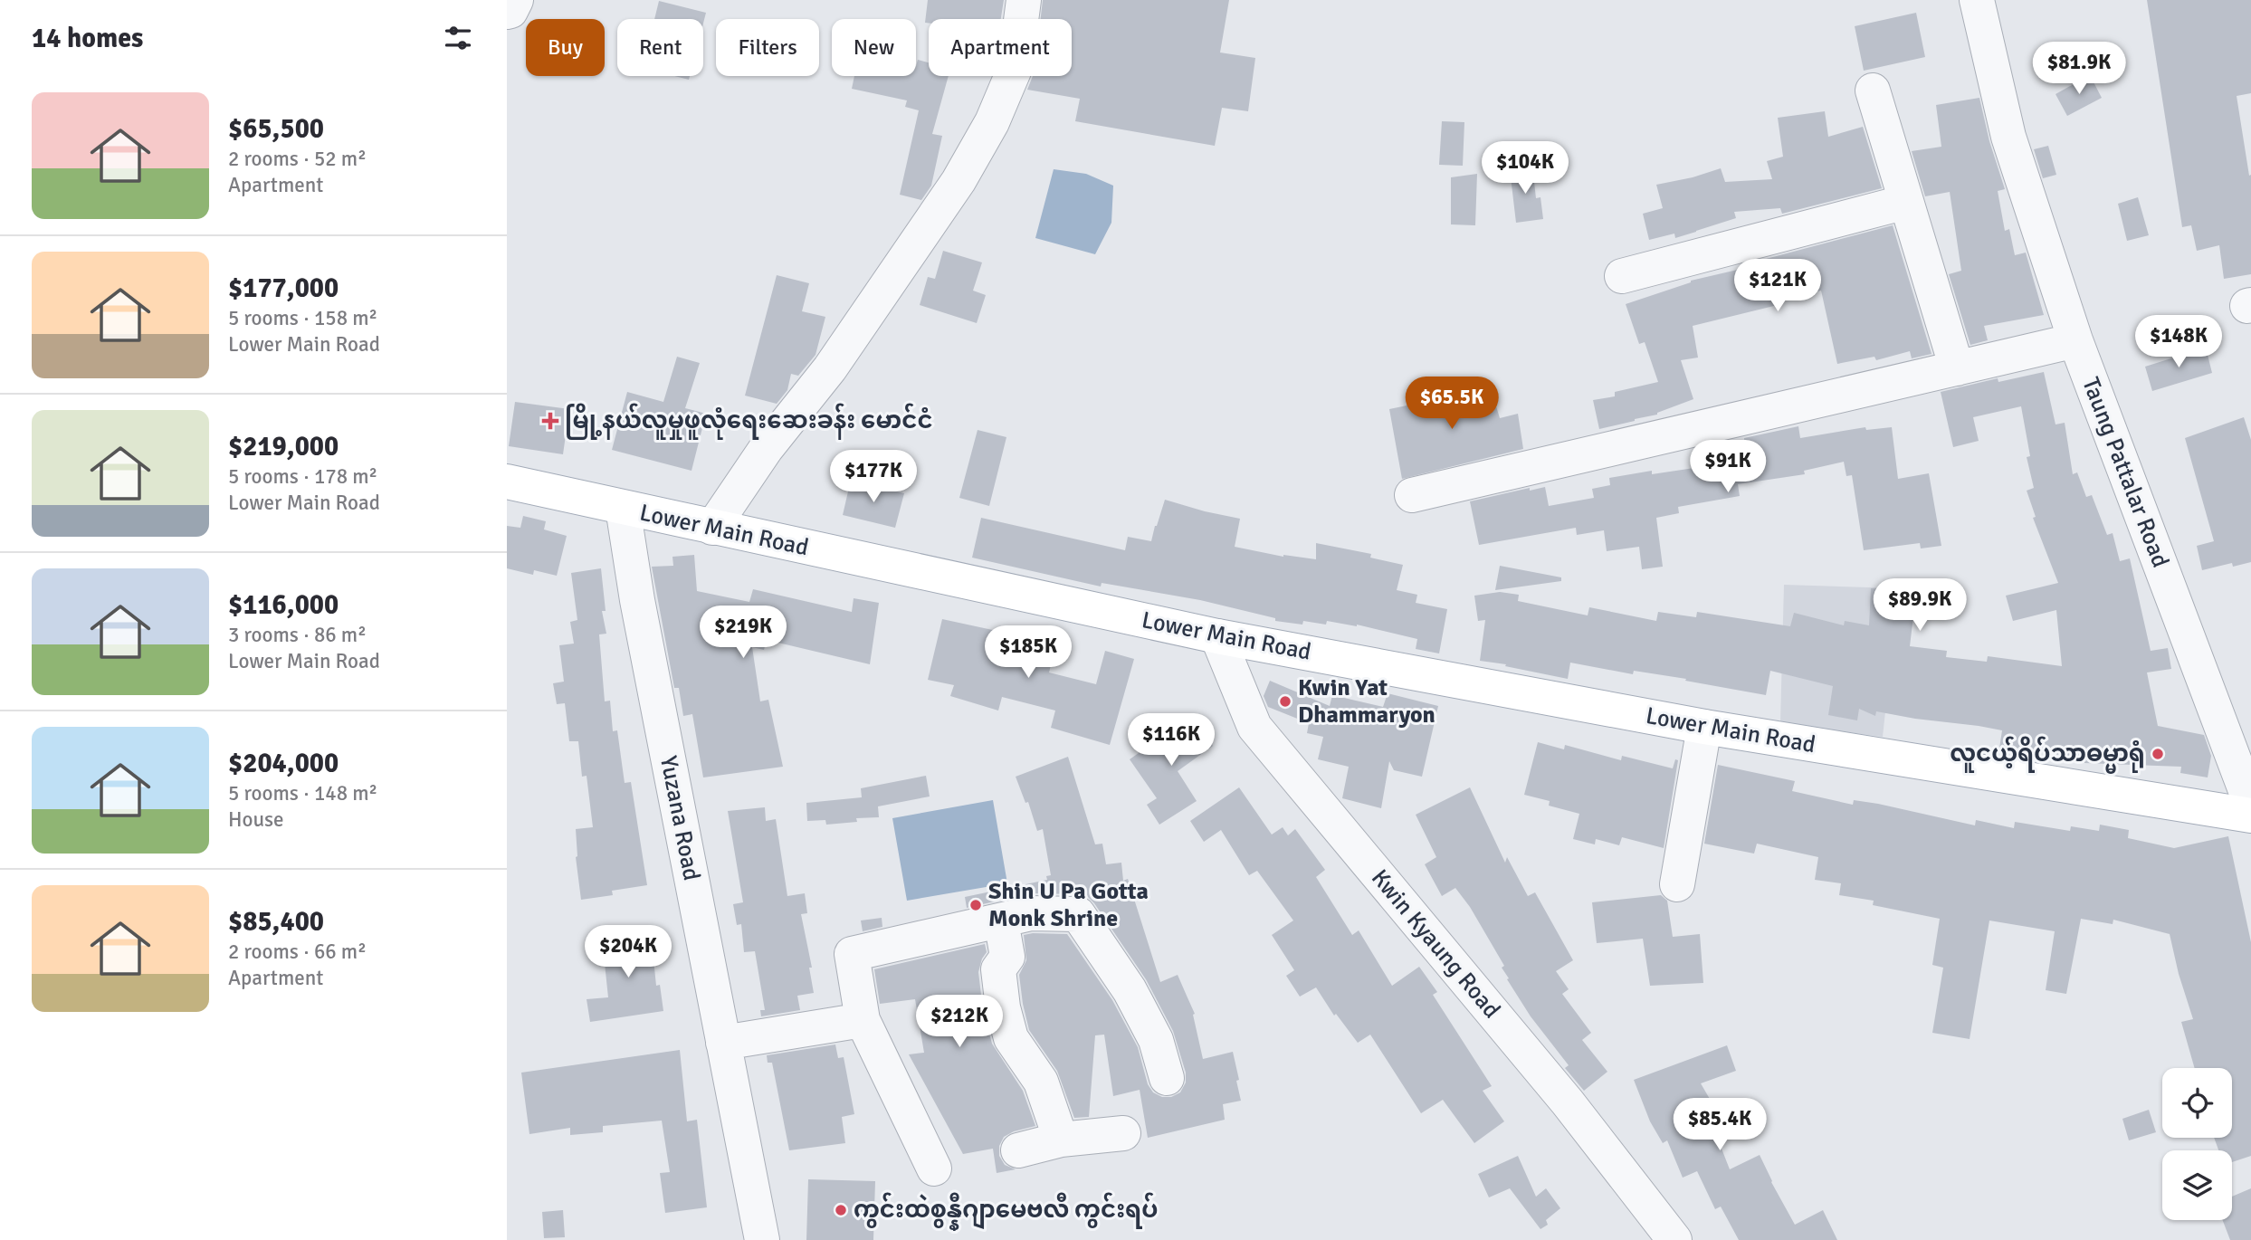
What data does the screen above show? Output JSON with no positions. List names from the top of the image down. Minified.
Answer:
{"streets":{"main road":["Lower Main Road"],"street":["Taung Pattalar Road","Yuzana Road","Kwin Kyaung Road"]},"crossings":[["Lower Main Road","Yuzana Road"],["Lower Main Road","Kwin Kyaung Road"]],"places":{"health":["မြို့နယ်လူမှုဖူလုံရေးဆေးခန်း မောင်ငံ"],"other":["Kwin Yat Dhammaryon","လူငယ့်ရိပ်သာဓမ္မာရုံ","Shin U Pa Gotta Monk Shrine","ကွင်းထဲစွန္နီဂျာမေဗလီ ကွင်းရပ်"]},"page":{"heading":"14 homes","chip":["Buy","Rent","Filters","New","Apartment"],"price":["$81.9K","$104K","$121K","$148K","$65.5K","$91K","$177K","$89.9K","$219K","$185K","$116K","$204K","$212K","$85.4K"],"list":[{"name":"$65,500","note":"2 rooms · 52 m² · Apartment"},{"name":"$177,000","note":"5 rooms · 158 m² · Lower Main Road"},{"name":"$219,000","note":"5 rooms · 178 m² · Lower Main Road"},{"name":"$116,000","note":"3 rooms · 86 m² · Lower Main Road"},{"name":"$204,000","note":"5 rooms · 148 m² · House"},{"name":"$85,400","note":"2 rooms · 66 m² · Apartment"}]}}
